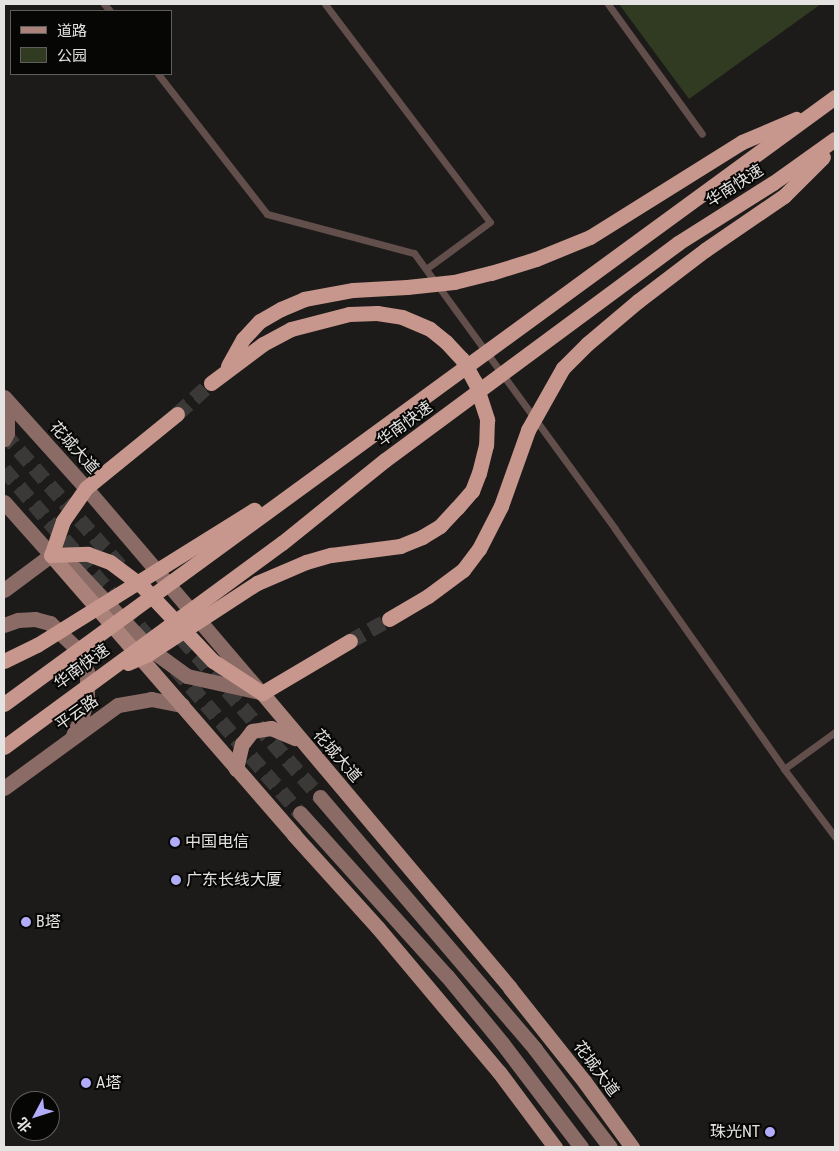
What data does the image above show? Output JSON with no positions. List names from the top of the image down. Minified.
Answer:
{"streets":{"highway":["华南快速"],"main road":["花城大道"],"street":["平云路"]},"places":["中国电信","广东长线大厦","B塔","A塔","珠光NT"],"legend":["道路","公园"],"north":"bottom left"}
